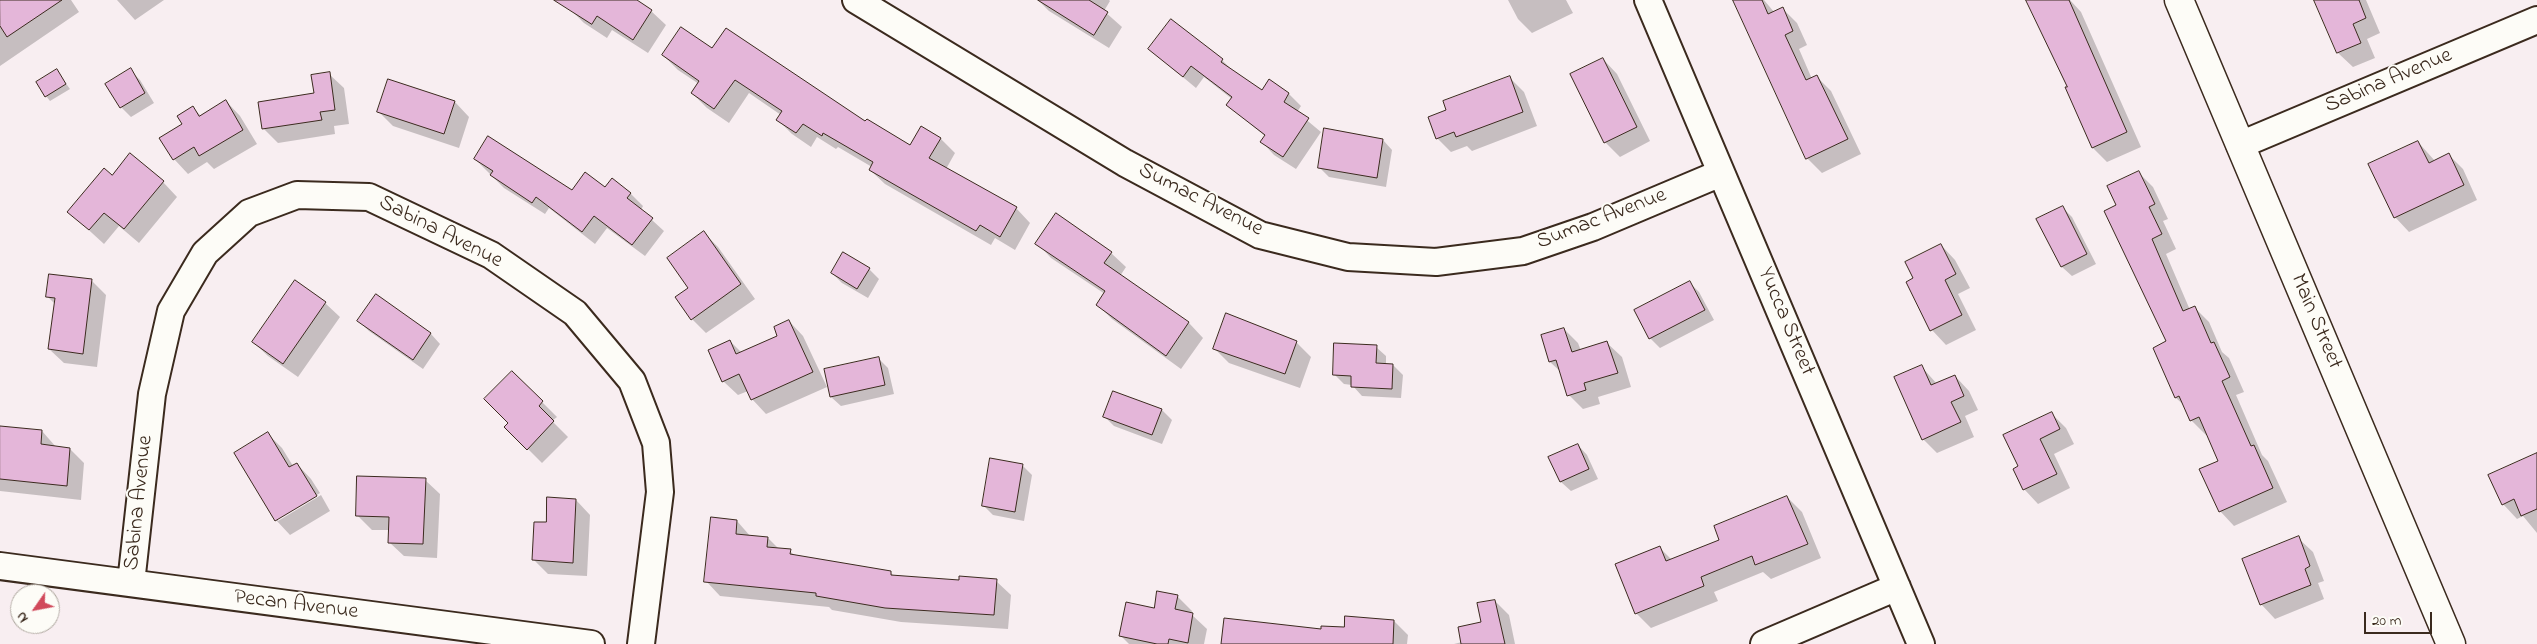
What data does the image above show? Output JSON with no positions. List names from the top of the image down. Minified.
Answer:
{"streets":{"main road":["Main Street"],"street":["Sabina Avenue","Sumac Avenue","Yucca Street","Pecan Avenue"]},"crossings":[["Sabina Avenue","Main Street"],["Sabina Avenue","Pecan Avenue"],["Sumac Avenue","Yucca Street"]],"scale_bar":"20 m","north":"bottom left"}
